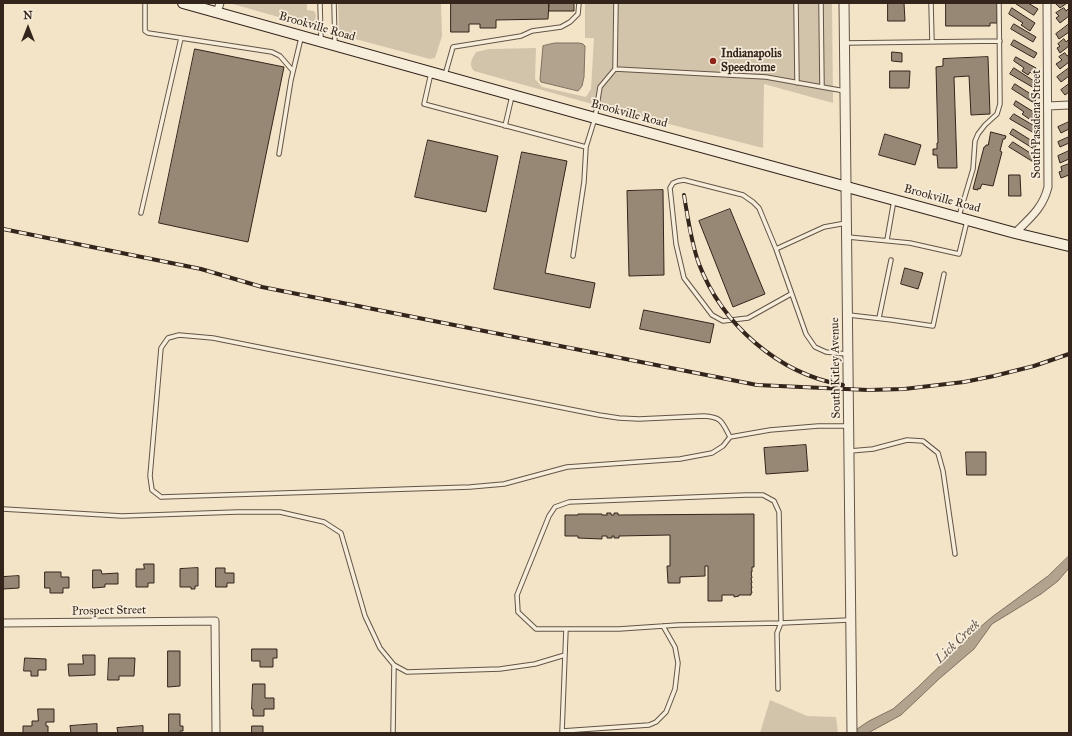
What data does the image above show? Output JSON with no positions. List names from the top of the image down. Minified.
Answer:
{"streets":{"main road":["Brookville Road"],"street":["South Pasadena Street","South Kitley Avenue","Prospect Street"]},"crossings":[["Brookville Road","South Pasadena Street"],["Brookville Road","South Kitley Avenue"]],"water":["Lick Creek"],"places":["Indianapolis Speedrome"],"north":"top"}
